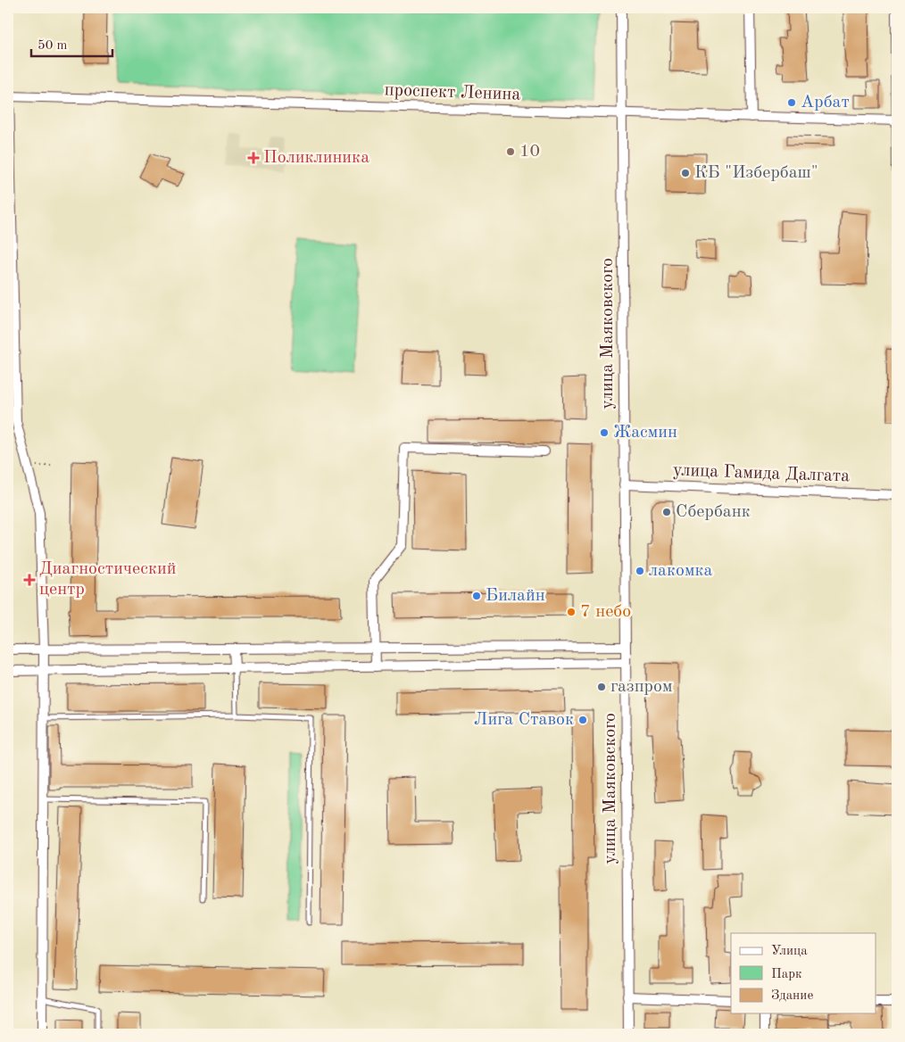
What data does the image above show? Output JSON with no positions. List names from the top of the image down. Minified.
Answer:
{"streets":{"street":["проспект Ленина","улица Маяковского","улица Гамида Далгата"]},"crossings":[["проспект Ленина","улица Маяковского"],["улица Маяковского","улица Гамида Далгата"]],"places":{"other":["Арбат","10","КБ \"Избербаш\"","Жасмин","Сбербанк","лакомка","Билайн","7 небо","газпром","Лига Ставок"],"health":["Поликлиника","Диагностический центр"]},"legend":["Улица","Парк","Здание"],"scale_bar":"50 m"}
